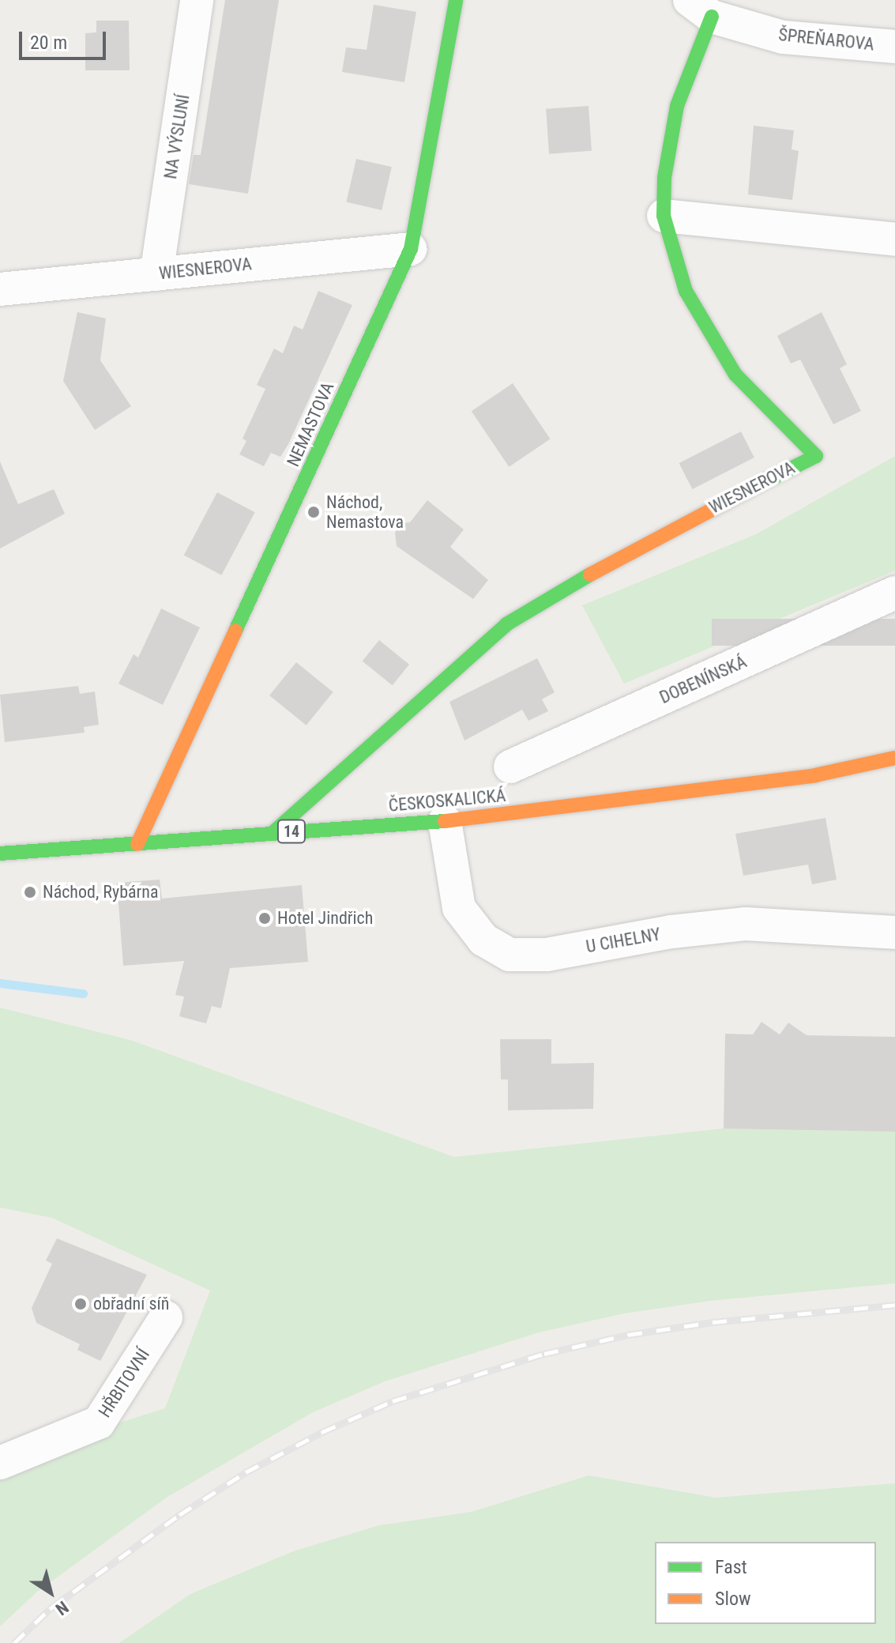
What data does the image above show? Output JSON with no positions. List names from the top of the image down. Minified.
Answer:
{"streets":{"street":["ŠPREŇAROVA","NA VÝSLUNÍ","WIESNEROVA","NEMASTOVA","DOBENÍNSKÁ","ČESKOSKALICKÁ","14","U CIHELNY","HŘBITOVNÍ"]},"crossings":[["NA VÝSLUNÍ","WIESNEROVA"],["WIESNEROVA","NEMASTOVA"],["WIESNEROVA","ČESKOSKALICKÁ"],["NEMASTOVA","ČESKOSKALICKÁ"],["ČESKOSKALICKÁ","U CIHELNY"]],"places":["Náchod, Nemastova","Náchod, Rybárna","Hotel Jindřich","obřadní síň"],"legend":["Fast","Slow"],"scale_bar":"20 m","north":"bottom right"}
